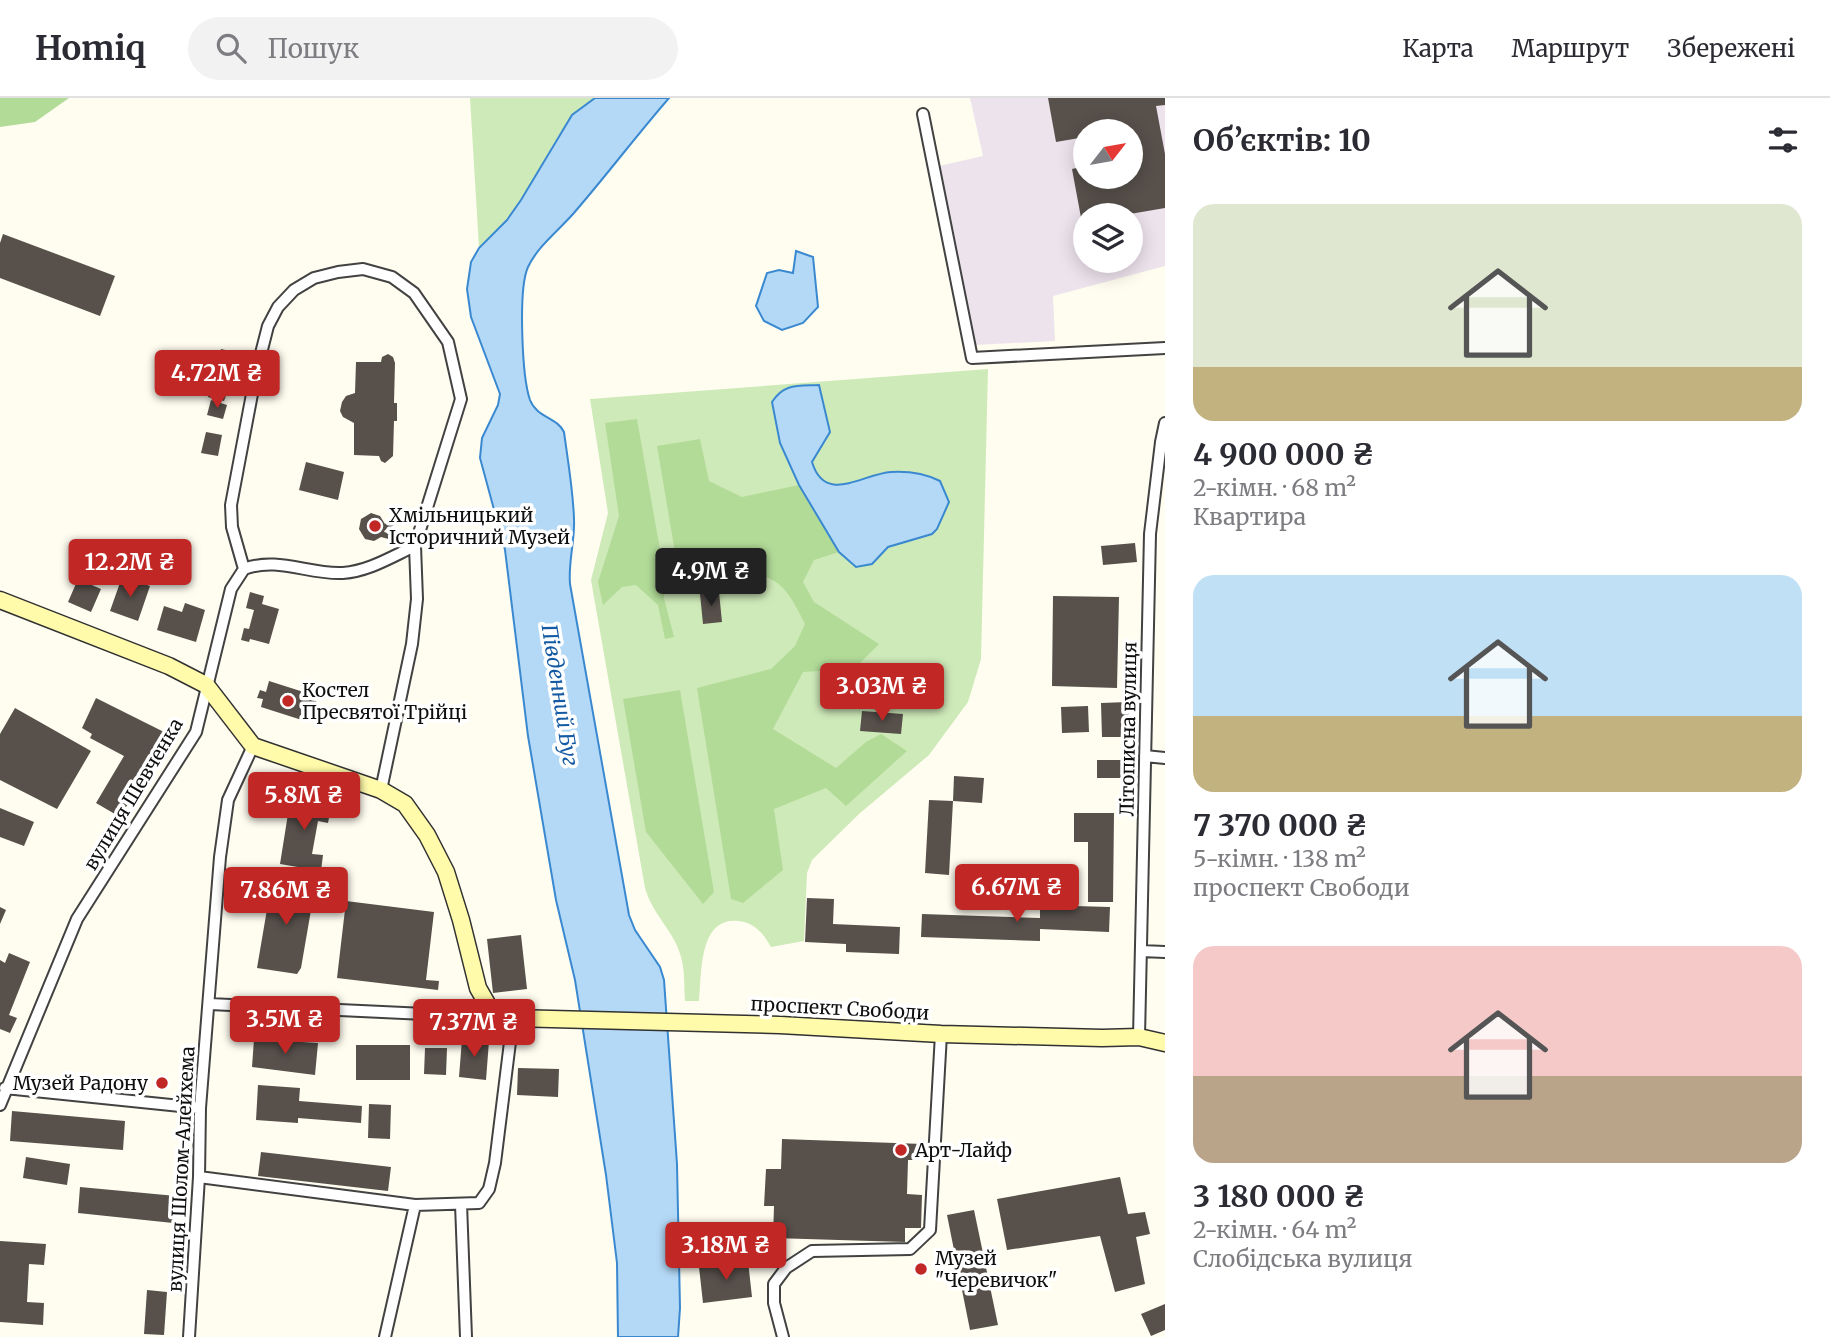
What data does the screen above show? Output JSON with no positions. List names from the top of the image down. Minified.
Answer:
{"streets":{"main road":["проспект Свободи"],"street":["Літописна вулиця","вулиця Шевченка","вулиця Шолом-Алейхема"]},"crossings":[["Літописна вулиця","проспект Свободи"]],"water":["Південний Буг"],"places":["Хмільницький Історичний Музей","Костел Пресвятої Трійці","Музей Радону","Арт-Лайф","Музей \"Черевичок\""],"north":"top right","page":{"header":"Homiq","search":"Пошук","nav":["Карта","Маршрут","Збережені"],"heading":"Об’єктів: 10","list":[{"name":"4 900 000 ₴","note":"2-кімн. · 68 m² · Квартира"},{"name":"7 370 000 ₴","note":"5-кімн. · 138 m² · проспект Свободи"},{"name":"3 180 000 ₴","note":"2-кімн. · 64 m² · Слобідська вулиця"}],"price":["4.72M ₴","12.2M ₴","4.9M ₴","3.03M ₴","5.8M ₴","6.67M ₴","7.86M ₴","3.5M ₴","7.37M ₴","3.18M ₴"]}}
